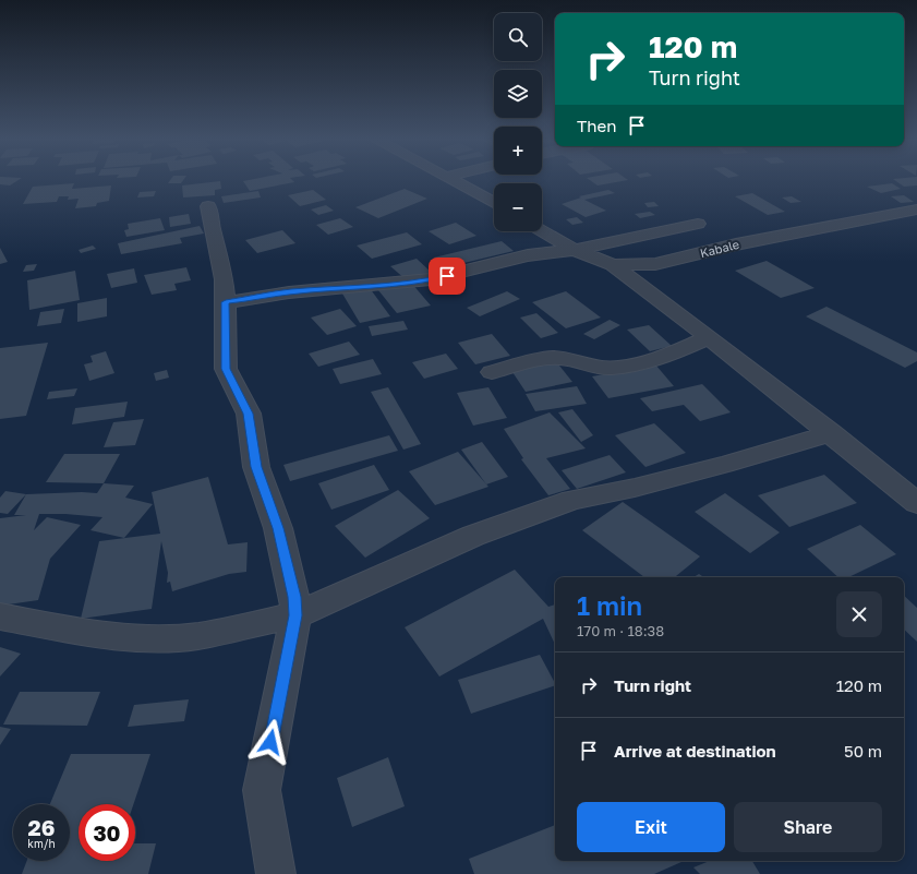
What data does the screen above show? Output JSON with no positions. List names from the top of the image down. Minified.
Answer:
{"streets":{"street":["Kabale"]},"page":{"map_buttons":["+","−"],"turn":["120 m","Turn right"],"then":"Then","heading":["1 min","170 m · 18:38"],"list":[{"name":"Turn right","value":"120 m"},{"name":"Arrive at destination","value":"50 m"}],"buttons":["Exit","Share"],"speed":"26 km/h","limit":"30"}}
